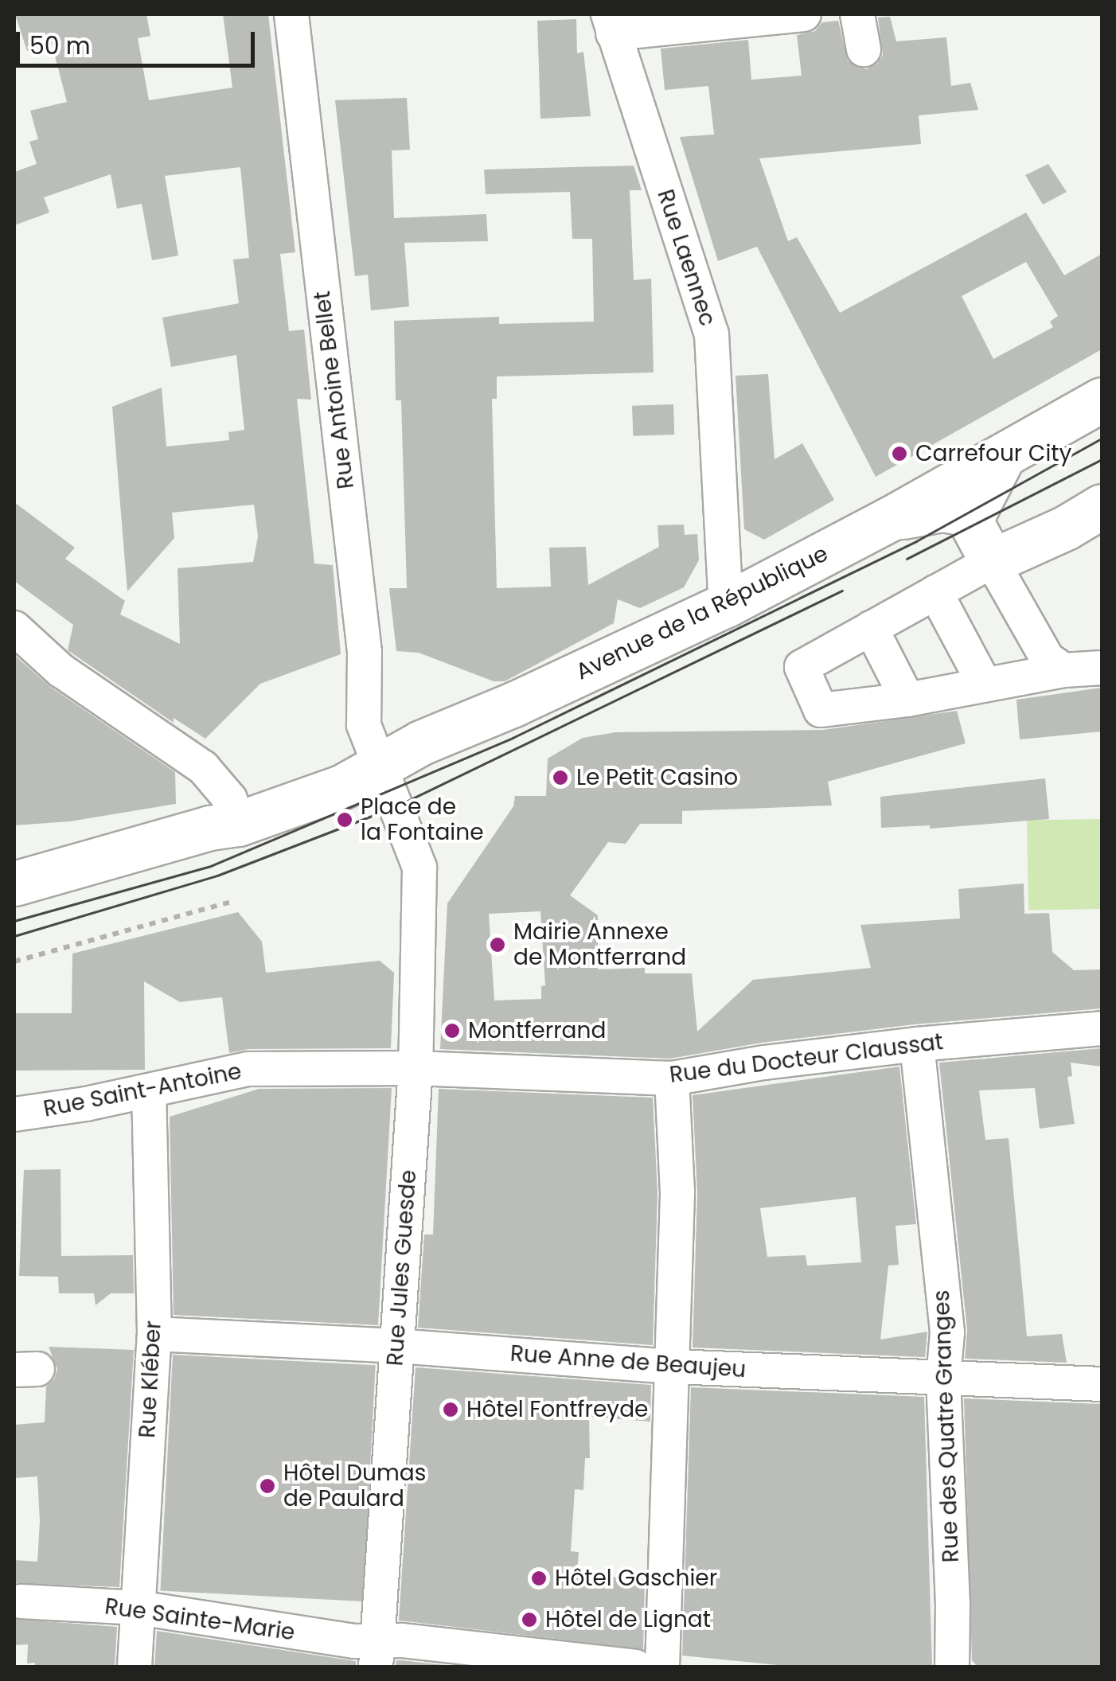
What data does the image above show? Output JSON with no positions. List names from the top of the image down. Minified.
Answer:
{"streets":{"main road":["Avenue de la République"],"street":["Rue Laennec","Rue Antoine Bellet","Rue du Docteur Claussat","Rue Saint-Antoine","Rue Jules Guesde","Rue Anne de Beaujeu","Rue Kléber","Rue des Quatre Granges","Rue Sainte-Marie"]},"crossings":[["Rue Laennec","Avenue de la République"],["Rue Antoine Bellet","Avenue de la République"],["Rue Antoine Bellet","Rue Jules Guesde"],["Avenue de la République","Rue Jules Guesde"],["Rue du Docteur Claussat","Rue Saint-Antoine"],["Rue du Docteur Claussat","Rue Jules Guesde"],["Rue du Docteur Claussat","Rue des Quatre Granges"],["Rue Saint-Antoine","Rue Jules Guesde"],["Rue Saint-Antoine","Rue Kléber"],["Rue Jules Guesde","Rue Anne de Beaujeu"],["Rue Jules Guesde","Rue Sainte-Marie"],["Rue Anne de Beaujeu","Rue Kléber"],["Rue Anne de Beaujeu","Rue des Quatre Granges"],["Rue Kléber","Rue Sainte-Marie"]],"places":["Carrefour City","Le Petit Casino","Place de la Fontaine","Mairie Annexe de Montferrand","Montferrand","Hôtel Fontfreyde","Hôtel Dumas de Paulard","Hôtel Gaschier","Hôtel de Lignat"],"scale_bar":"50 m"}
